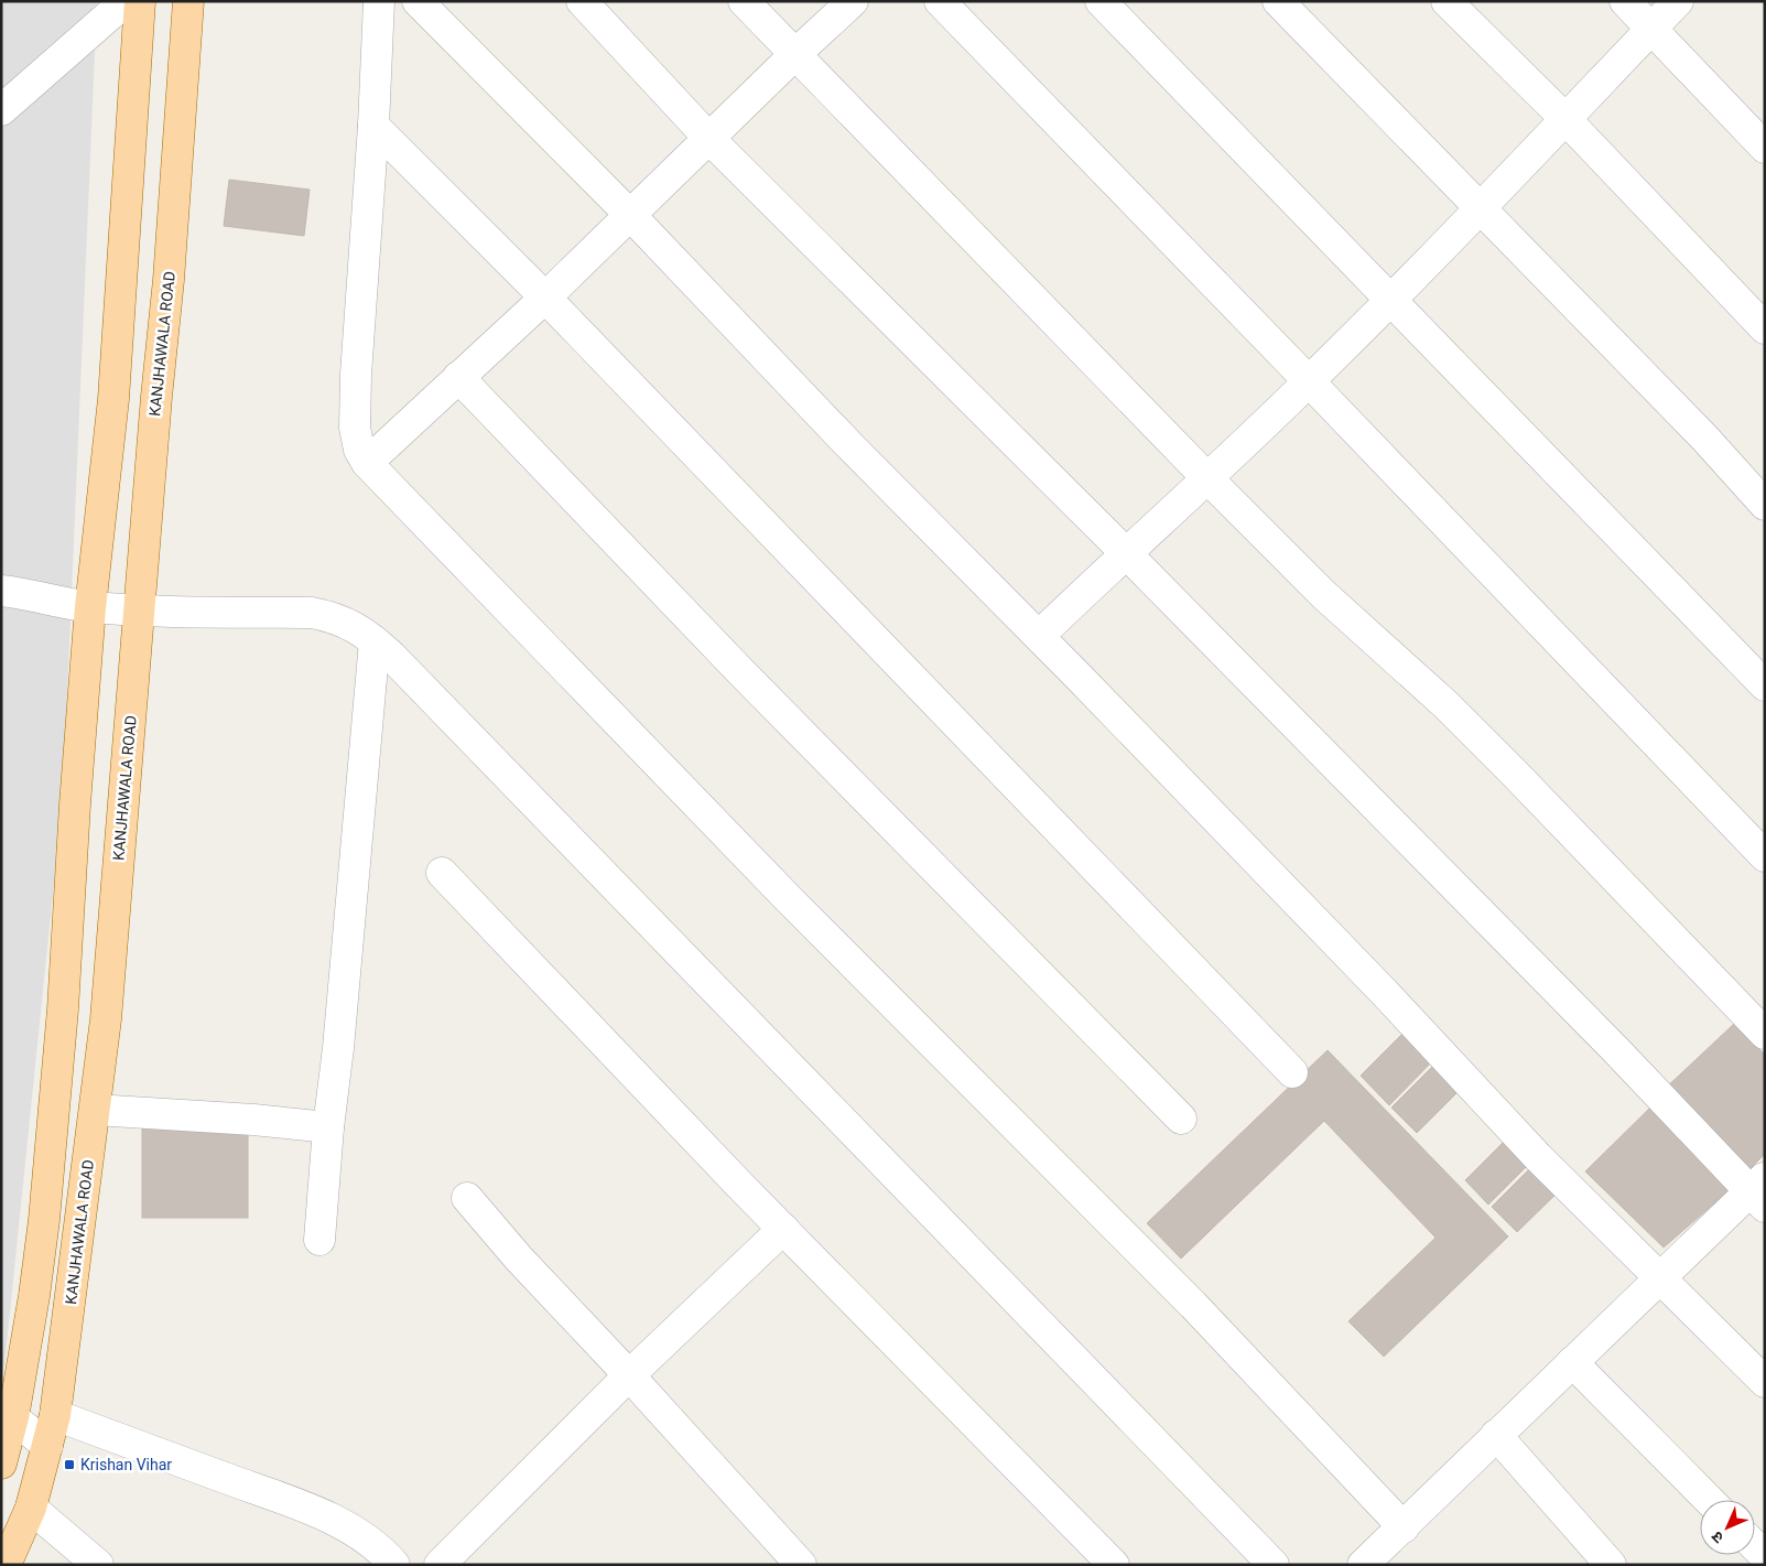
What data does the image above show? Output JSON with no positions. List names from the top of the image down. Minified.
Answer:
{"streets":{"main road":["KANJHAWALA ROAD"]},"places":{"transit":["Krishan Vihar"]},"north":"bottom left"}
